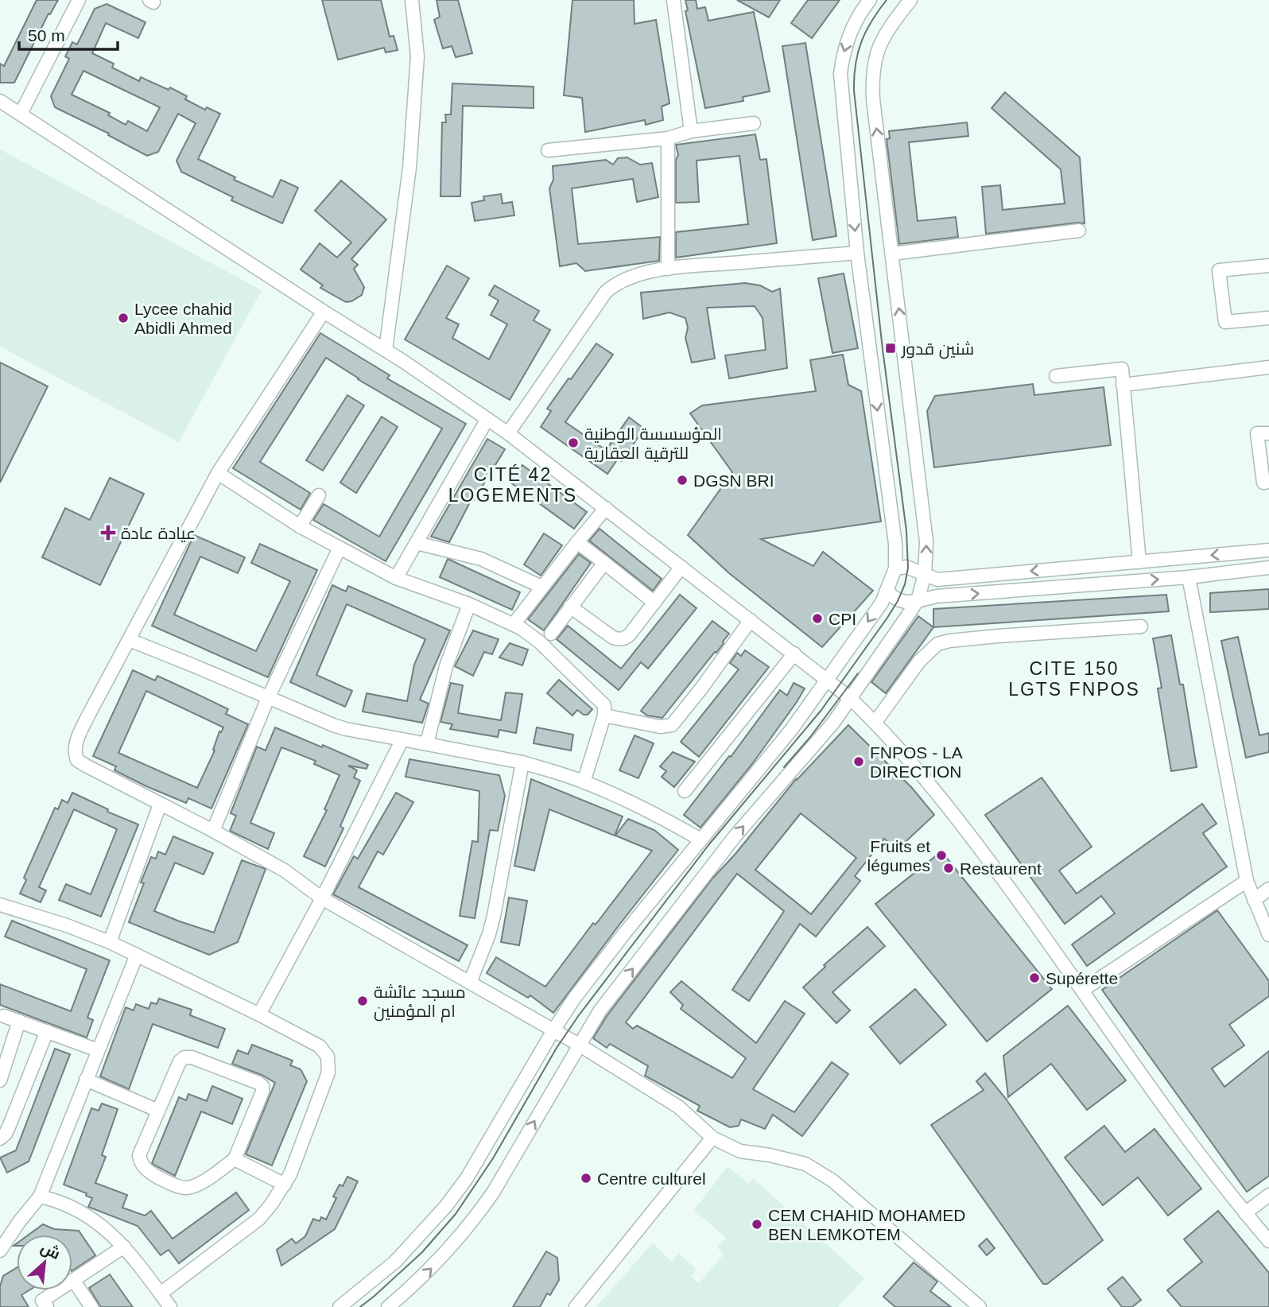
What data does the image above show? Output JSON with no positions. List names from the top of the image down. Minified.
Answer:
{"districts":["CITÉ 42 LOGEMENTS","CITE 150 LGTS FNPOS"],"places":{"other":["Lycee chahid Abidli Ahmed","المؤسسسة الوطنية للترقية العقارية","DGSN BRI","CPI","FNPOS - LA DIRECTION","Fruits et légumes","Restaurent","Supérette","مسجد عائشة ام المؤمنين","Centre culturel","CEM CHAHID MOHAMED BEN LEMKOTEM"],"transit":["شنين قدور"],"health":["عيادة عادة"]},"scale_bar":"50 m","north":"top right"}
